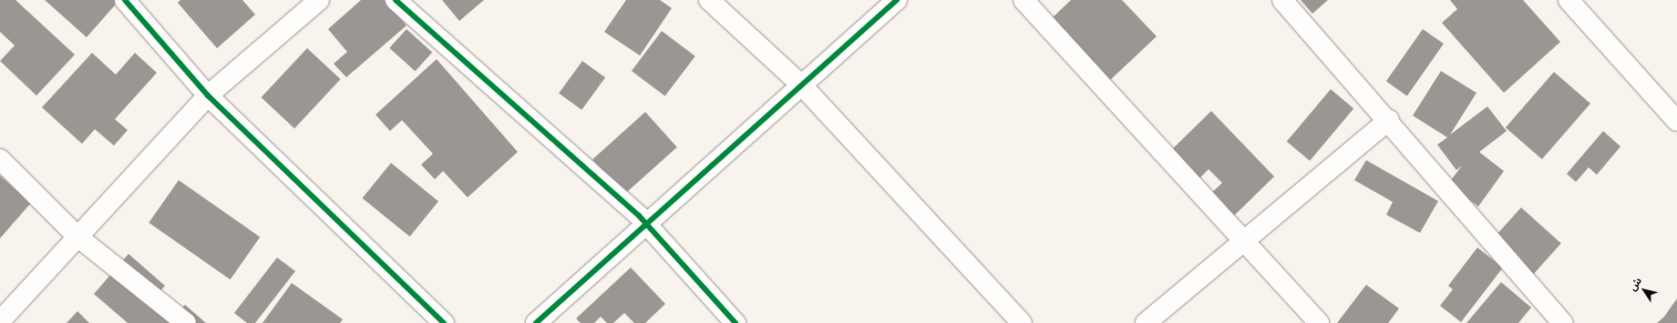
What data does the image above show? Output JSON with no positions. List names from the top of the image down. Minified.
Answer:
{"north":"top left"}
